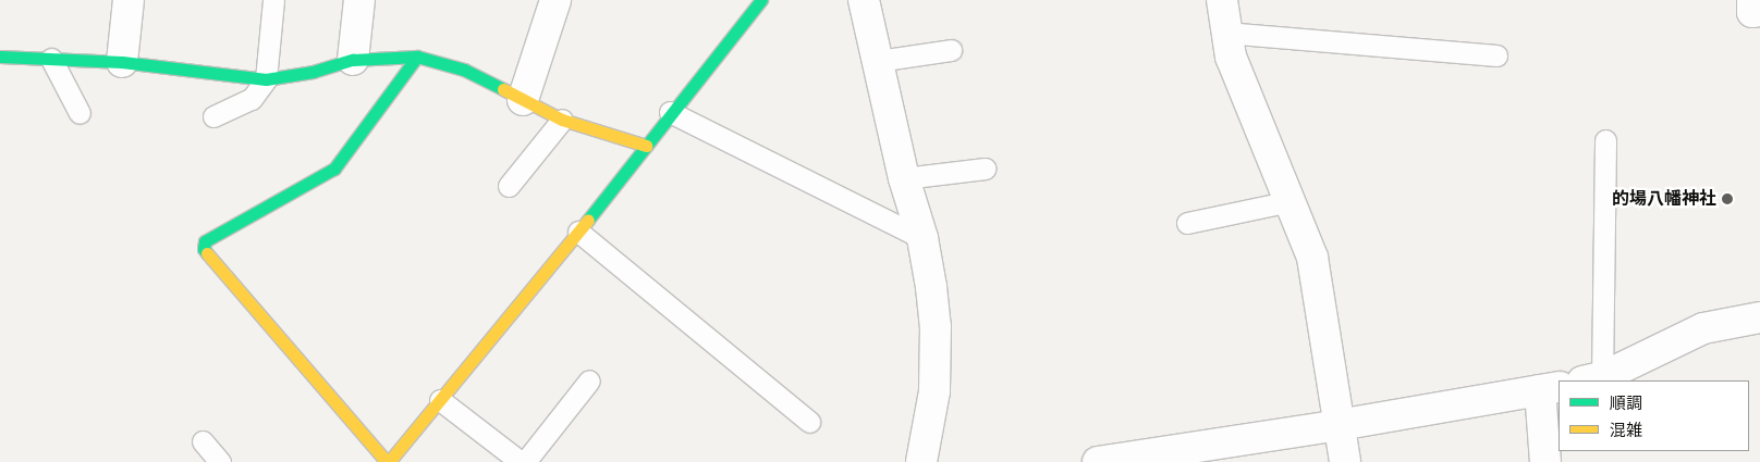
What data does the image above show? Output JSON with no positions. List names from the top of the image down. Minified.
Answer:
{"places":["的場八幡神社"],"legend":["順調","混雑"]}
